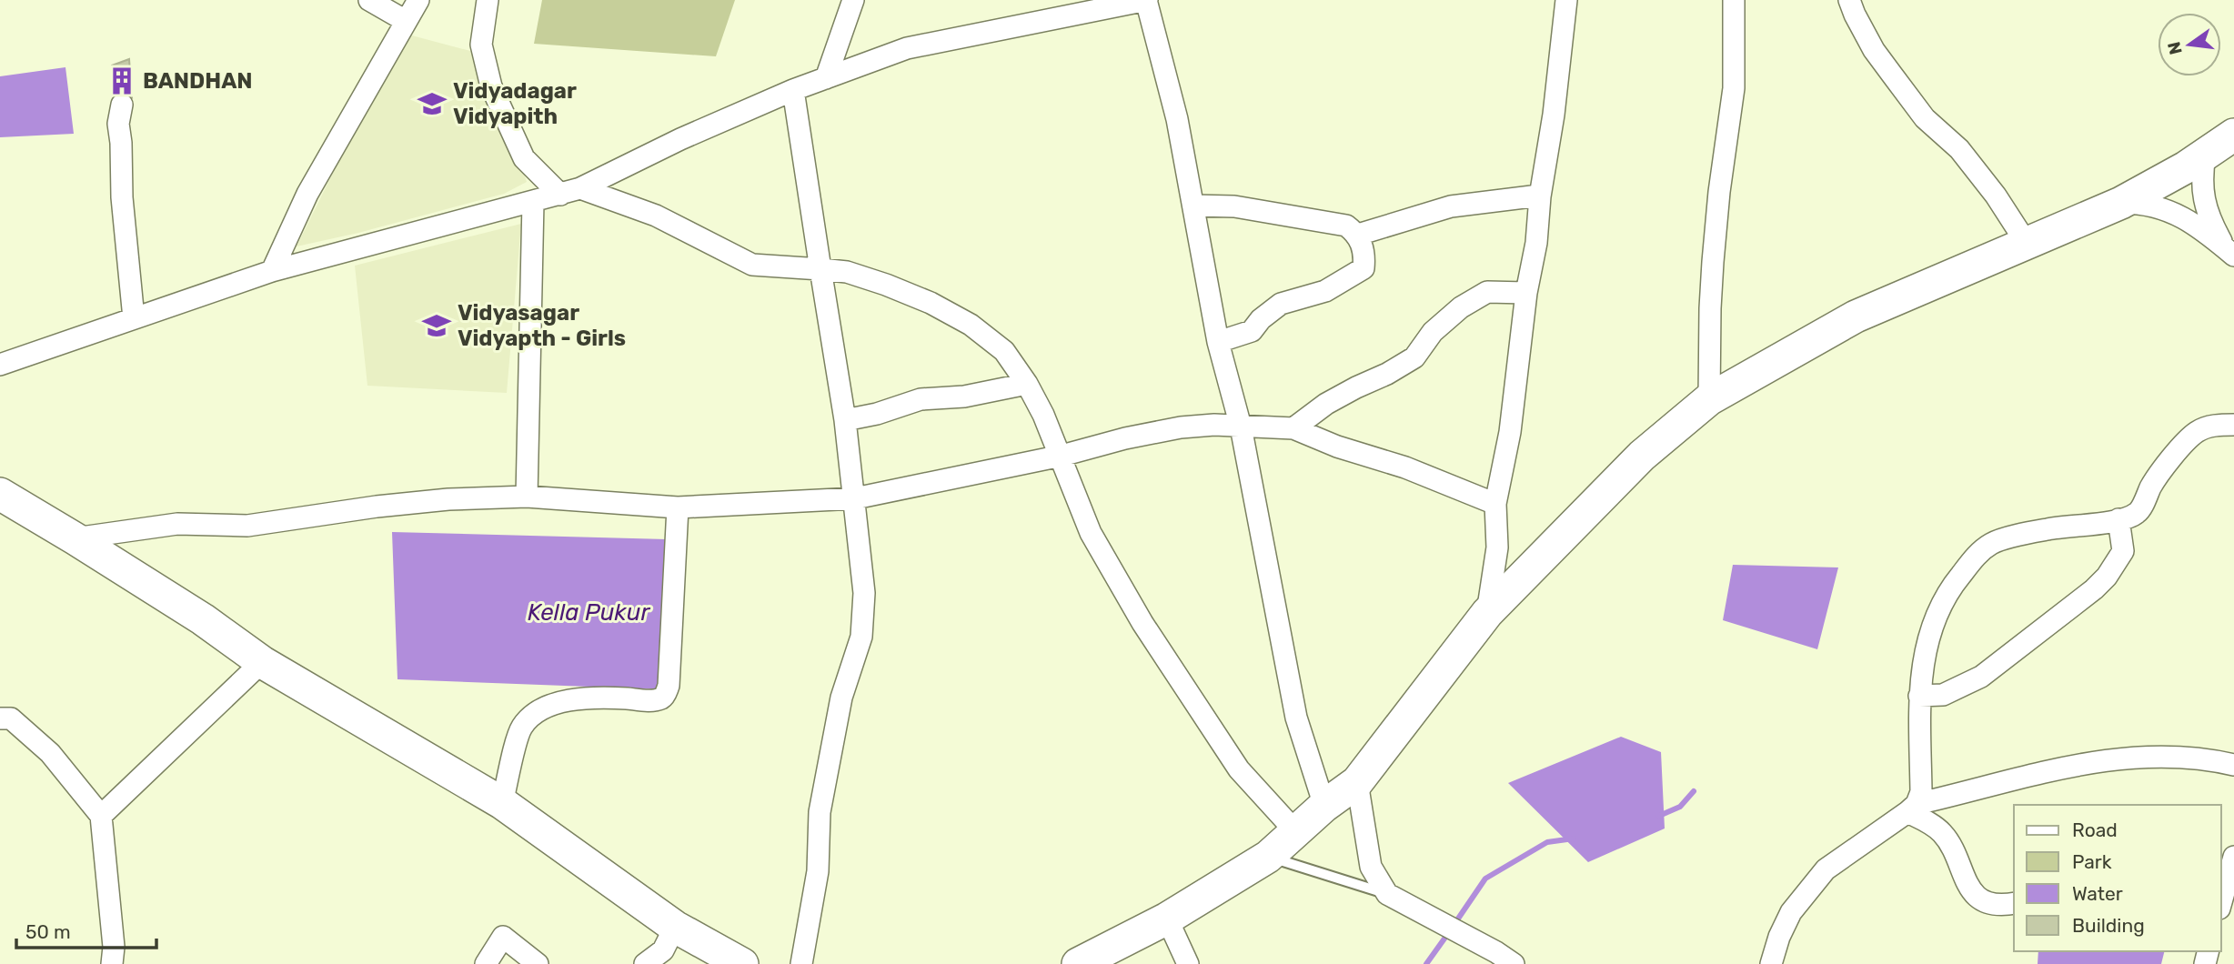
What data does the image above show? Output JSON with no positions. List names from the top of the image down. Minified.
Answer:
{"water":["Kella Pukur"],"places":{"building":["BANDHAN"],"school or university":["Vidyadagar Vidyapith","Vidyasagar Vidyapth - Girls"]},"legend":["Road","Park","Water","Building"],"scale_bar":"50 m","north":"left"}
